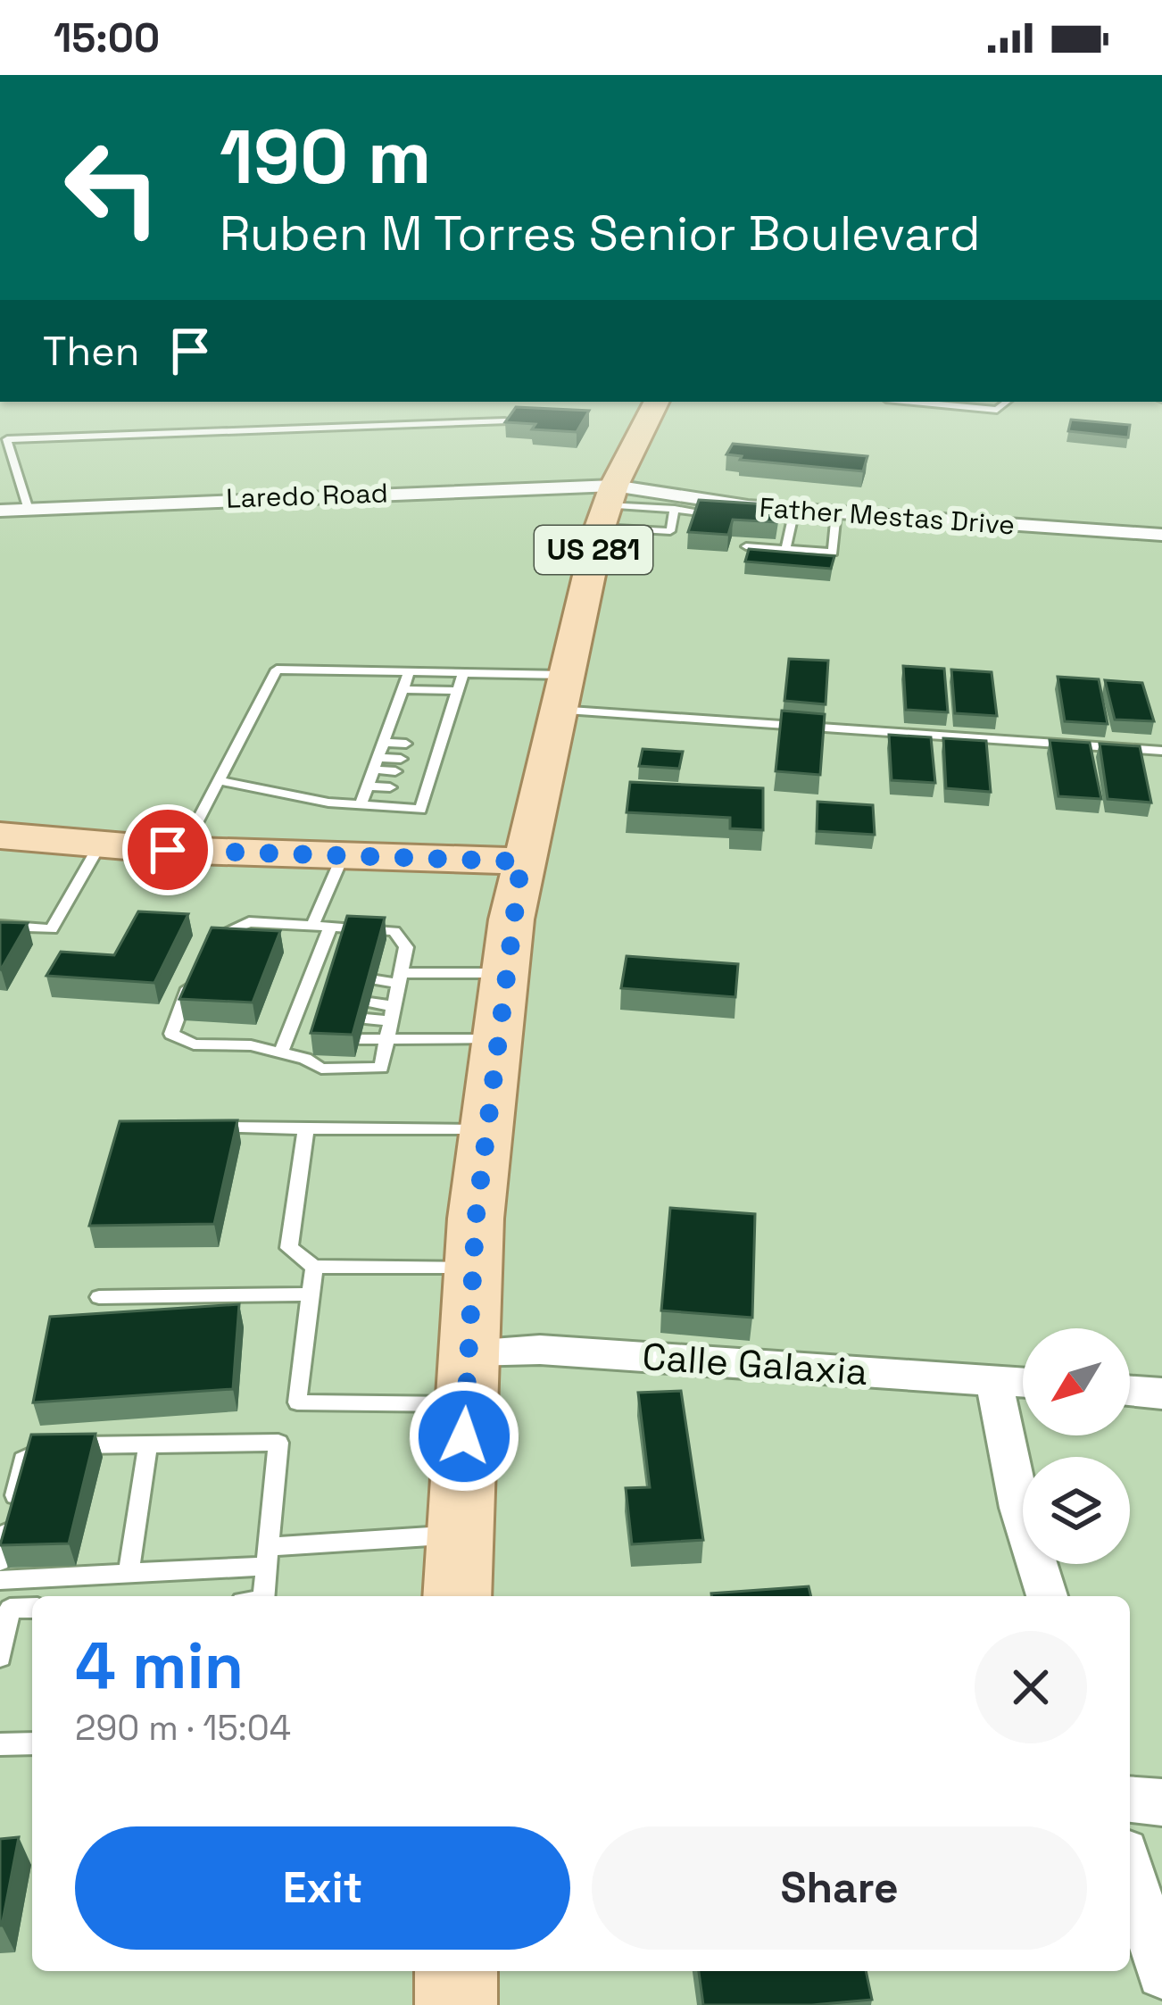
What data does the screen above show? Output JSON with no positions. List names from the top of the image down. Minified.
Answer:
{"streets":{"main road":["US 281"],"street":["Laredo Road","Father Mestas Drive","Calle Galaxia"]},"crossings":[["Laredo Road","Father Mestas Drive"],["Laredo Road","US 281"],["Father Mestas Drive","US 281"],["US 281","Calle Galaxia"]],"north":"bottom left","page":{"status":"15:00","turn":["190 m","Ruben M Torres Senior Boulevard"],"then":"Then","heading":["4 min","290 m · 15:04"],"buttons":["Exit","Share"]}}
